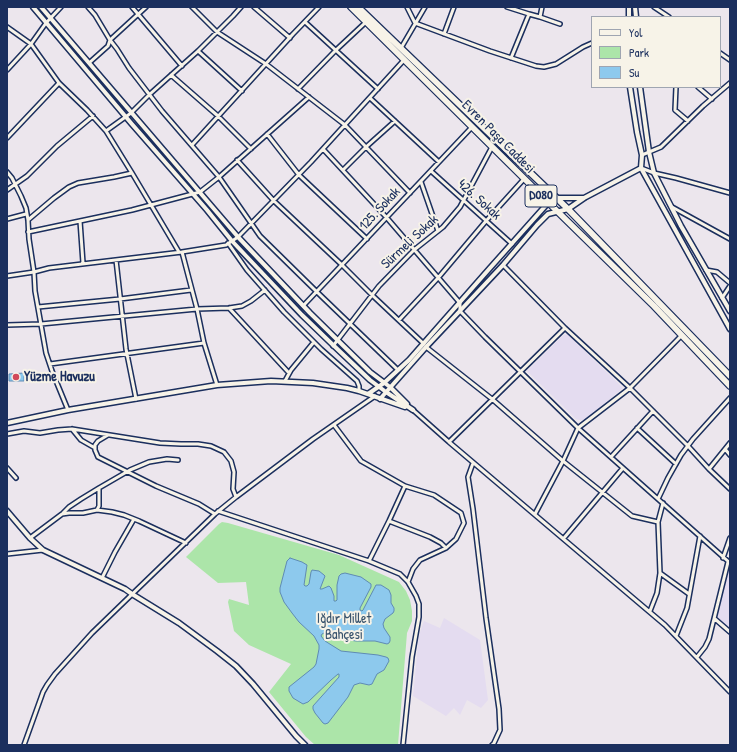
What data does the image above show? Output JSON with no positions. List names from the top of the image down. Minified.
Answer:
{"streets":{"highway":["Evren Paşa Caddesi","D080"],"street":["426. Sokak","125. Sokak","Sürmeli Sokak"]},"crossings":[["Evren Paşa Caddesi","125. Sokak"],["Evren Paşa Caddesi","Sürmeli Sokak"],["426. Sokak","125. Sokak"],["426. Sokak","Sürmeli Sokak"]],"parks":["Iğdır Millet Bahçesi"],"places":["Yüzme Havuzu"],"legend":["Yol","Park","Su"]}
